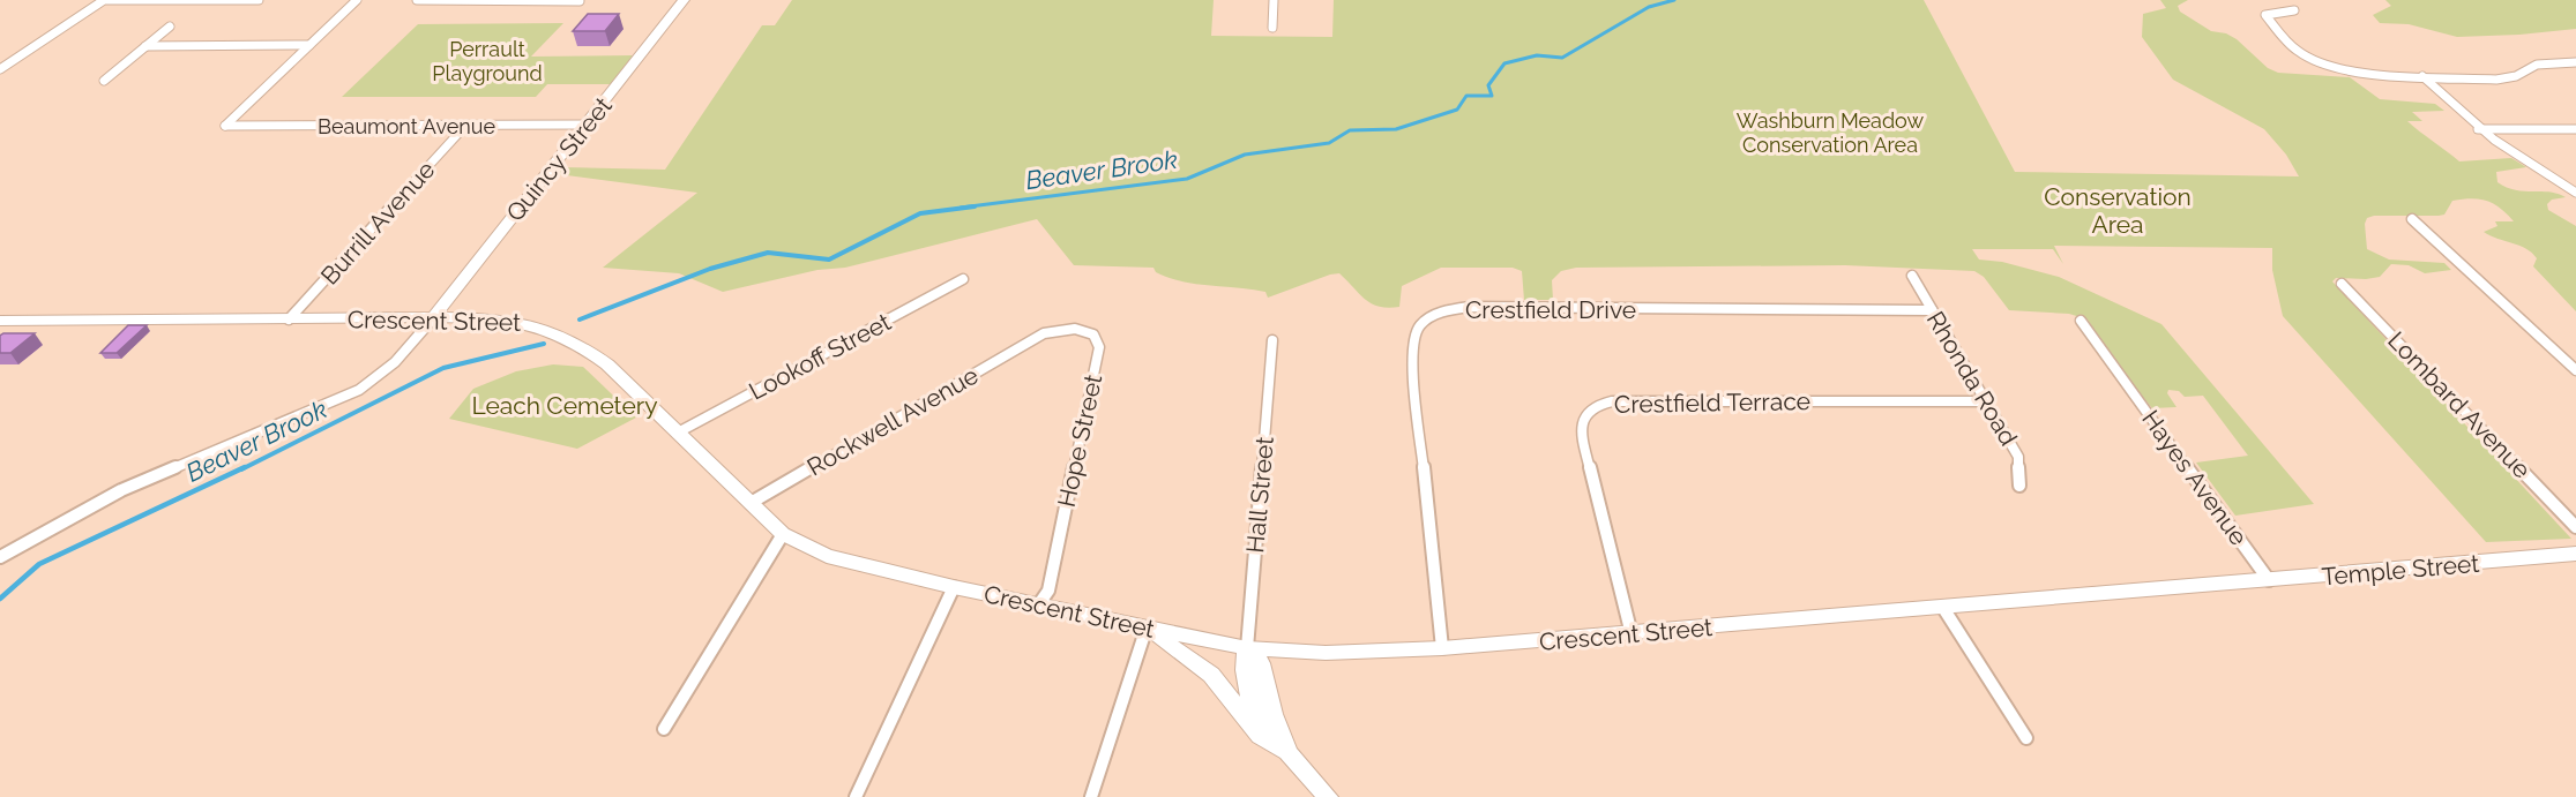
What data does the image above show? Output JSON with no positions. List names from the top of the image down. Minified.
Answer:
{"streets":{"main road":["Quincy Street","Crescent Street","Temple Street"],"street":["Beaumont Avenue","Burrill Avenue","Crestfield Drive","Lookoff Street","Rhonda Road","Crestfield Terrace","Lombard Avenue","Rockwell Avenue","Hope Street","Hayes Avenue","Hall Street"]},"crossings":[["Beaumont Avenue","Quincy Street"],["Beaumont Avenue","Burrill Avenue"],["Quincy Street","Crescent Street"],["Burrill Avenue","Crescent Street"],["Crestfield Drive","Crescent Street"],["Crestfield Drive","Rhonda Road"],["Crescent Street","Lookoff Street"],["Crescent Street","Crestfield Terrace"],["Crescent Street","Rockwell Avenue"],["Crescent Street","Hope Street"],["Crescent Street","Hall Street"],["Crescent Street","Temple Street"],["Rhonda Road","Crestfield Terrace"],["Rockwell Avenue","Hope Street"],["Hayes Avenue","Temple Street"]],"water":["Beaver Brook"],"parks":["Perrault Playground","Washburn Meadow Conservation Area","Conservation Area","Leach Cemetery"]}
